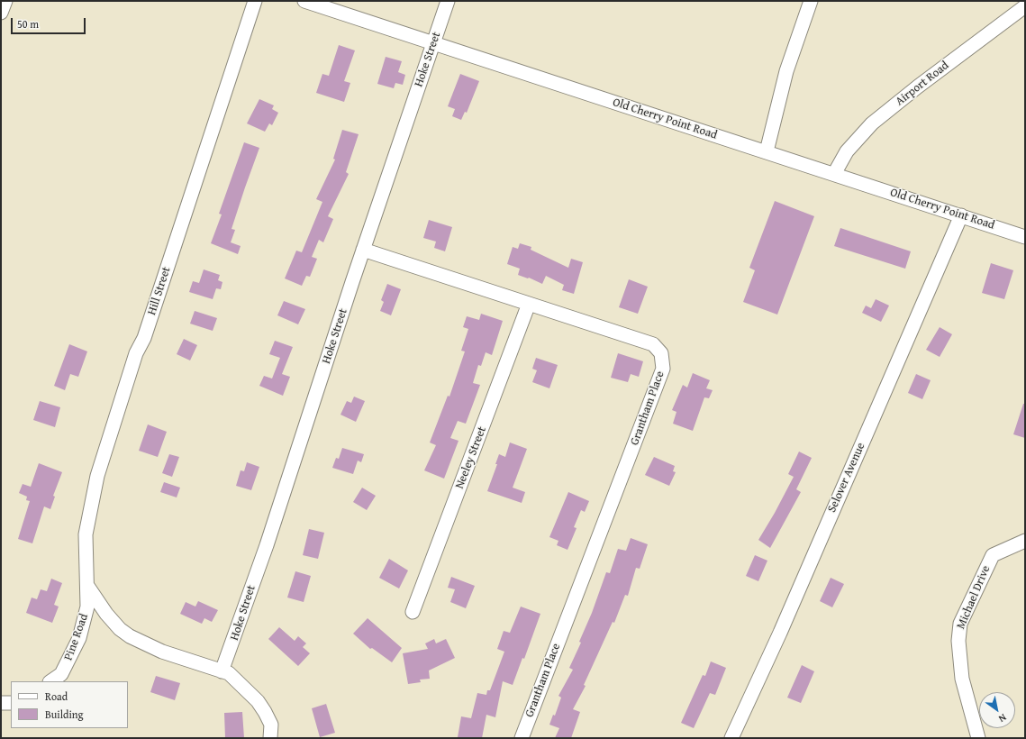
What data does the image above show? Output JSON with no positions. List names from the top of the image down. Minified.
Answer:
{"streets":{"street":["Hoke Street","Airport Road","Old Cherry Point Road","Hill Street","Grantham Place","Neeley Street","Selover Avenue","Michael Drive","Pine Road"]},"crossings":[["Hoke Street","Old Cherry Point Road"],["Hoke Street","Grantham Place"],["Airport Road","Old Cherry Point Road"],["Old Cherry Point Road","Selover Avenue"],["Hill Street","Pine Road"],["Grantham Place","Neeley Street"]],"legend":["Road","Building"],"scale_bar":"50 m","north":"bottom right"}
